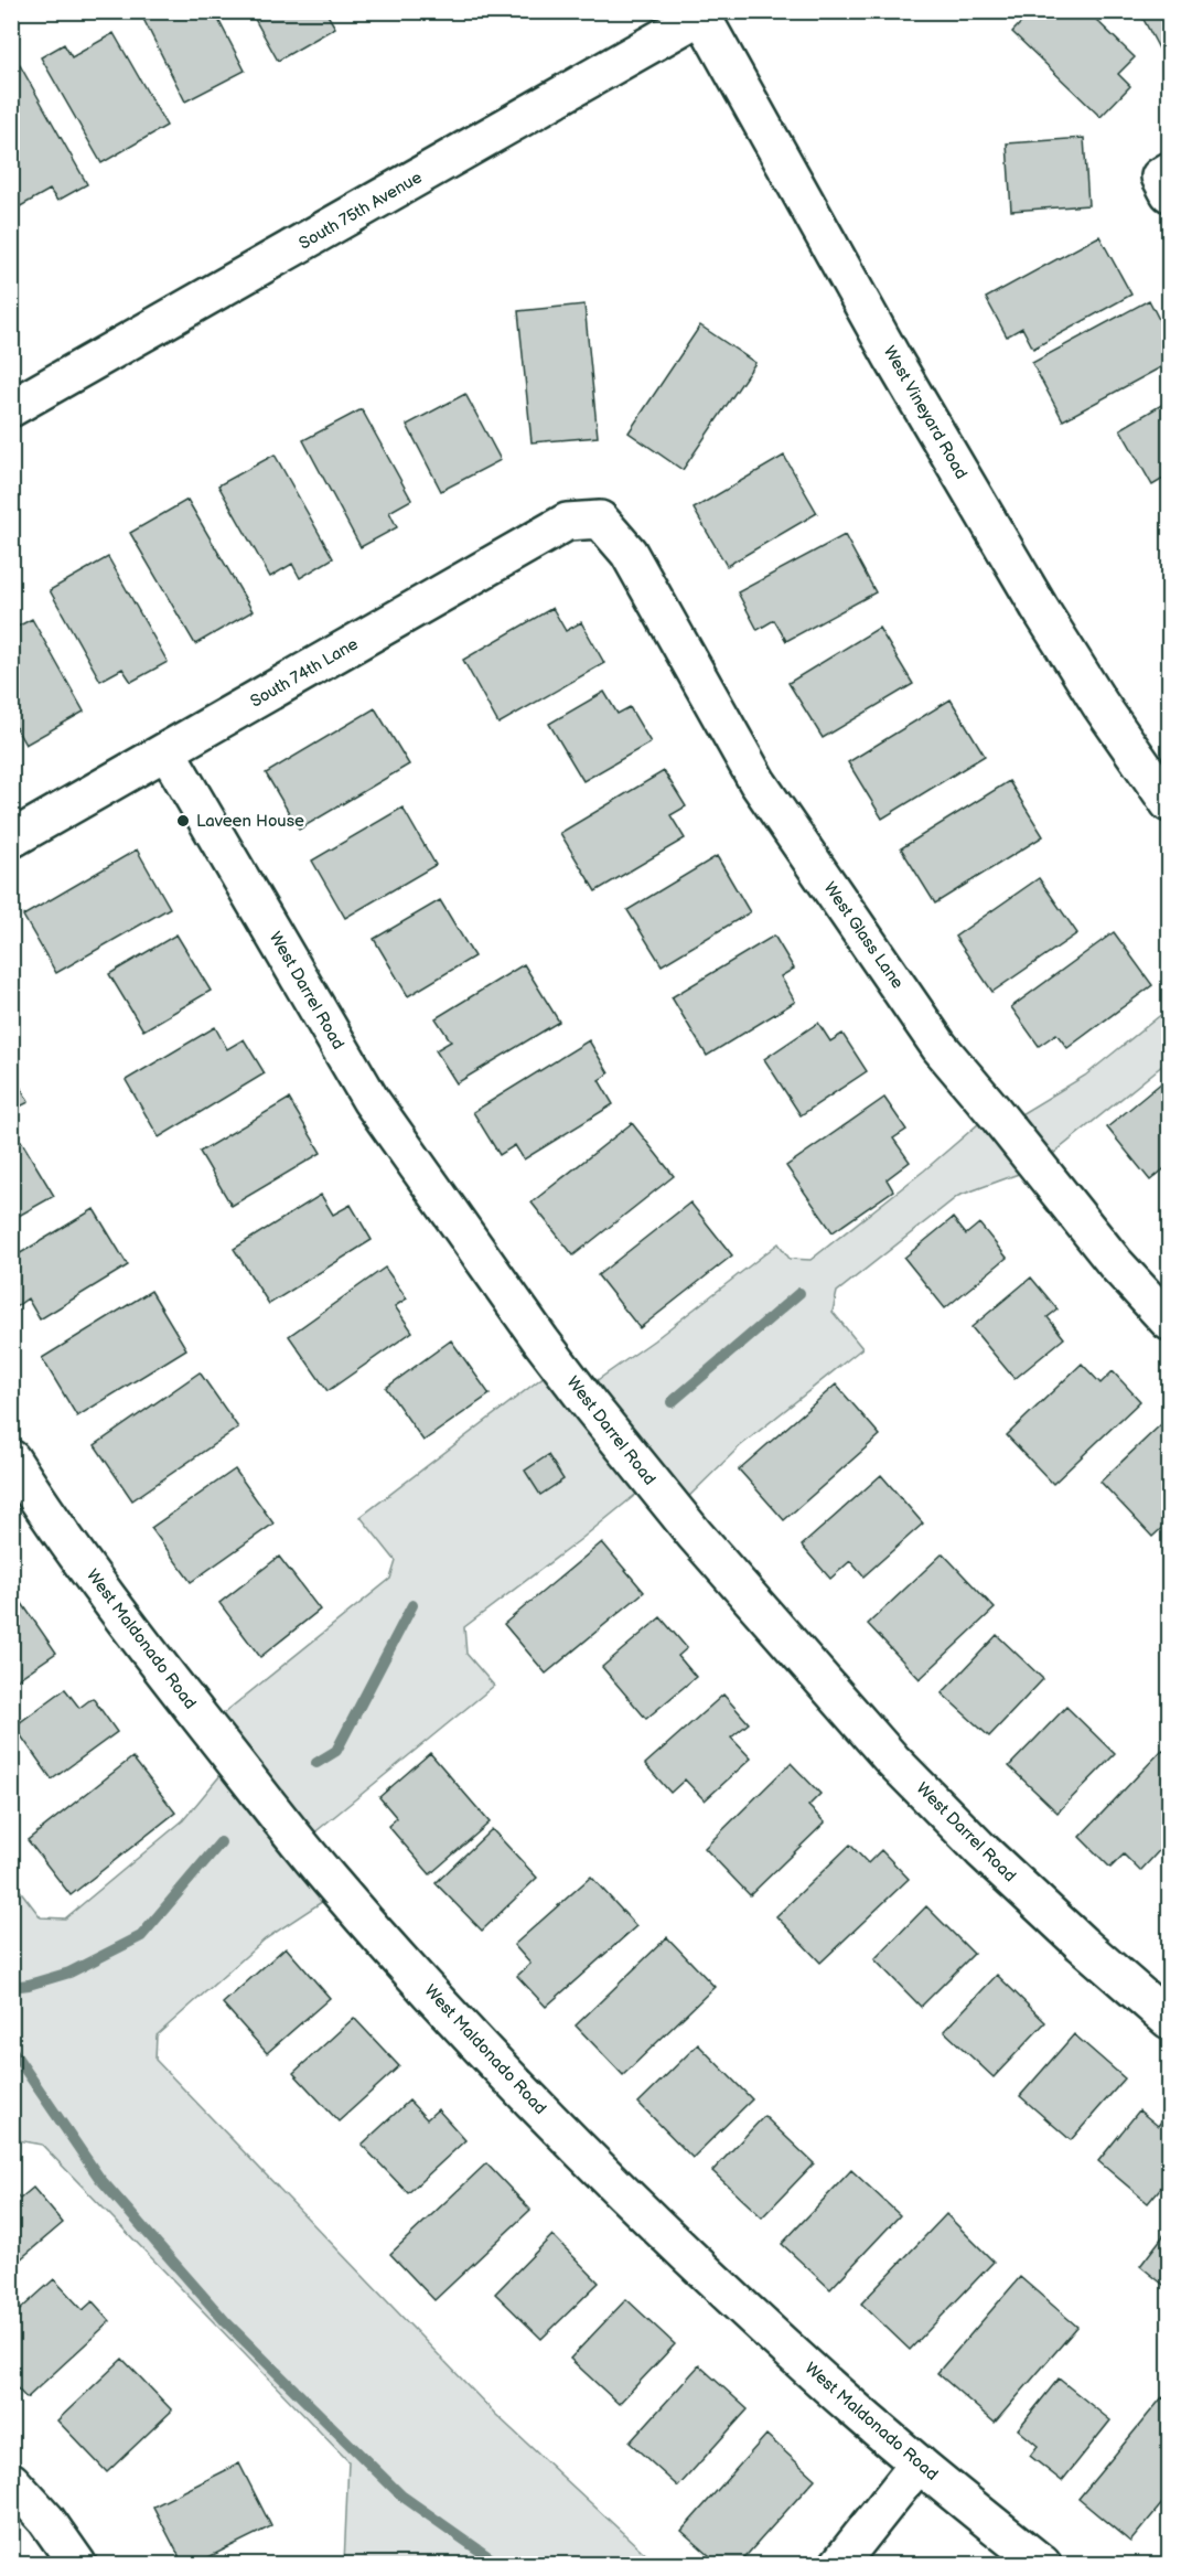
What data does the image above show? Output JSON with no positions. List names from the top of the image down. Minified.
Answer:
{"streets":{"street":["South 75th Avenue","West Vineyard Road","South 74th Lane","West Glass Lane","West Darrel Road","West Maldonado Road"]},"crossings":[["South 75th Avenue","West Vineyard Road"],["South 74th Lane","West Glass Lane"],["South 74th Lane","West Darrel Road"]],"places":["Laveen House"]}
